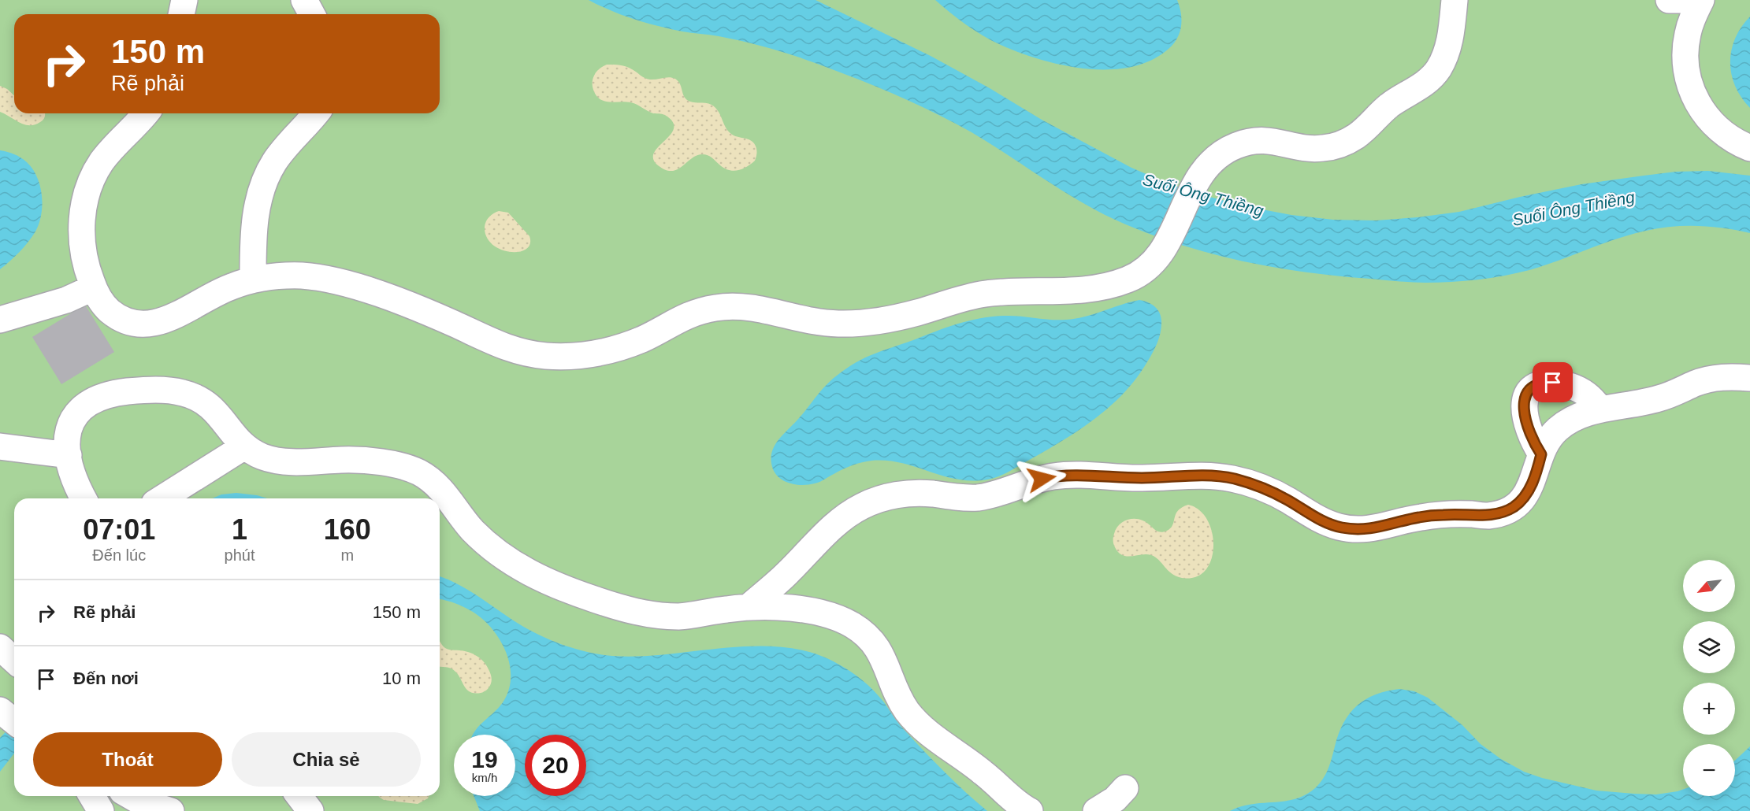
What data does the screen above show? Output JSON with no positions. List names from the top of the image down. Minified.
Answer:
{"water":["Suối Ông Thiềng"],"north":"bottom left","page":{"turn":["150 m","Rẽ phải"],"eta":["07:01","Đến lúc","1","phút","160","m"],"map_buttons":["+","−"],"list":[{"name":"Rẽ phải","value":"150 m"},{"name":"Đến nơi","value":"10 m"}],"buttons":["Thoát","Chia sẻ"],"speed":"19 km/h","limit":"20"}}
